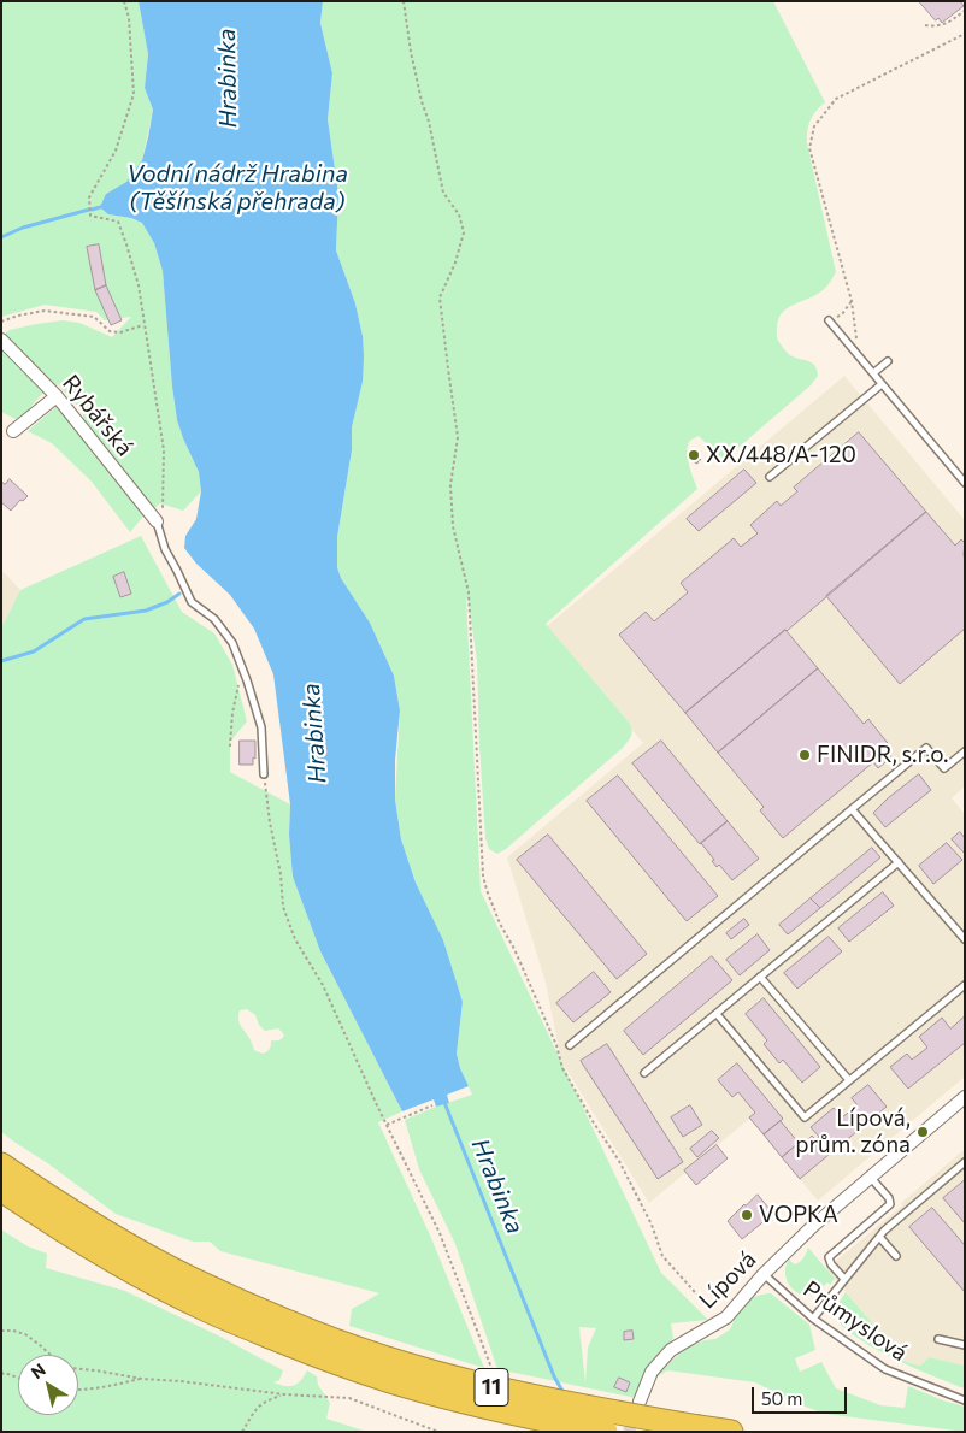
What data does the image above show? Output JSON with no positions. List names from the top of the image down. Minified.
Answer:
{"streets":{"highway":["11"],"street":["Rybářská","Lípová"],"lane":["Průmyslová"]},"crossings":[["Lípová","Průmyslová"]],"water":["Hrabinka","Vodní nádrž Hrabina (Těšínská přehrada)"],"places":["XX/448/A-120","FINIDR, s.r.o.","Lípová, prům. zóna","VOPKA"],"scale_bar":"50 m","north":"top left"}
